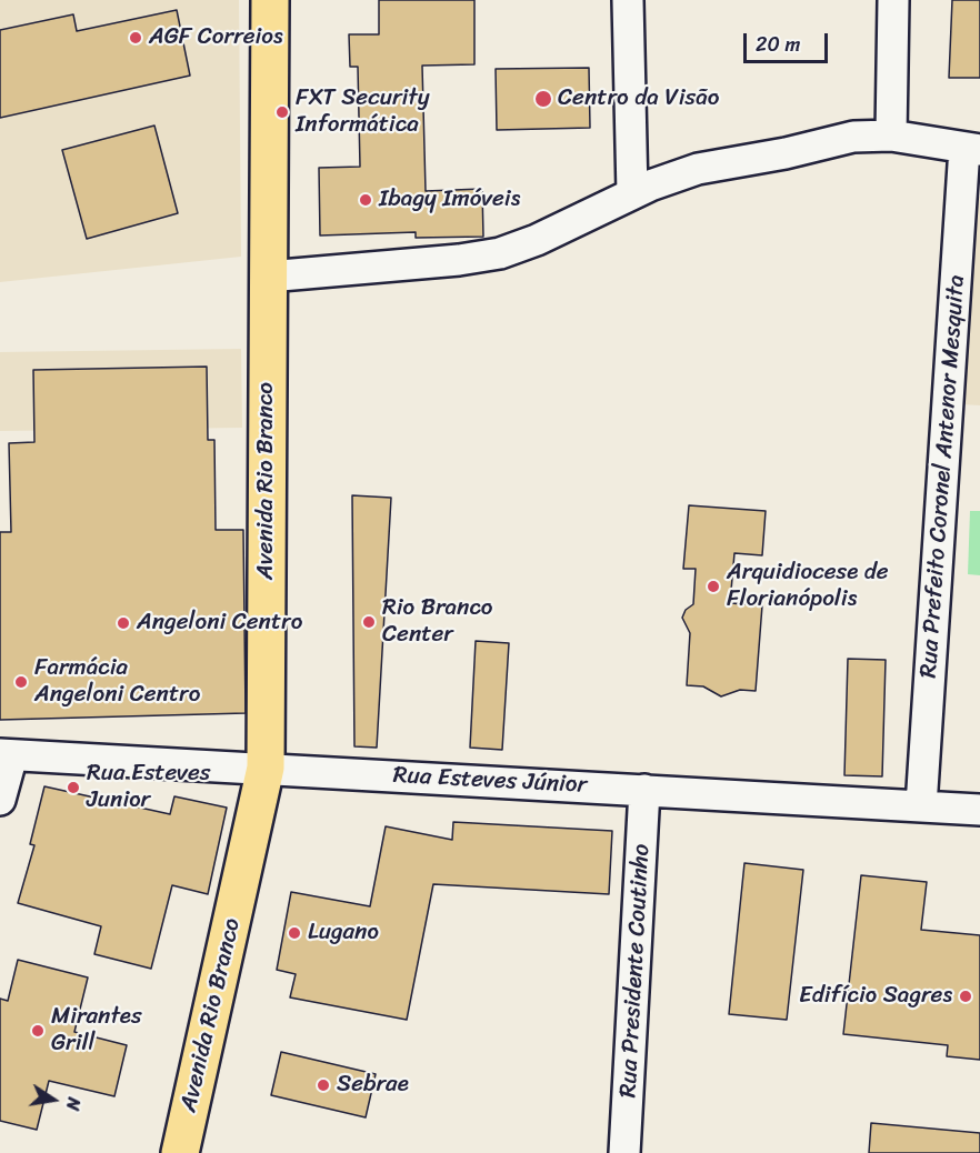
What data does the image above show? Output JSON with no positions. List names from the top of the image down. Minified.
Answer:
{"streets":{"main road":["Avenida Rio Branco"],"street":["Rua Prefeito Coronel Antenor Mesquita","Rua Esteves Júnior","Rua Presidente Coutinho"]},"crossings":[["Rua Prefeito Coronel Antenor Mesquita","Rua Esteves Júnior"],["Avenida Rio Branco","Rua Esteves Júnior"],["Rua Esteves Júnior","Rua Presidente Coutinho"]],"places":["AGF Correios","Centro da Visão","FXT Security Informática","Ibagy Imóveis","Arquidiocese de Florianópolis","Rio Branco Center","Angeloni Centro","Farmácia Angeloni Centro","Rua Esteves Junior","Lugano","Edifício Sagres","Mirantes Grill","Sebrae"],"scale_bar":"20 m","north":"right"}
